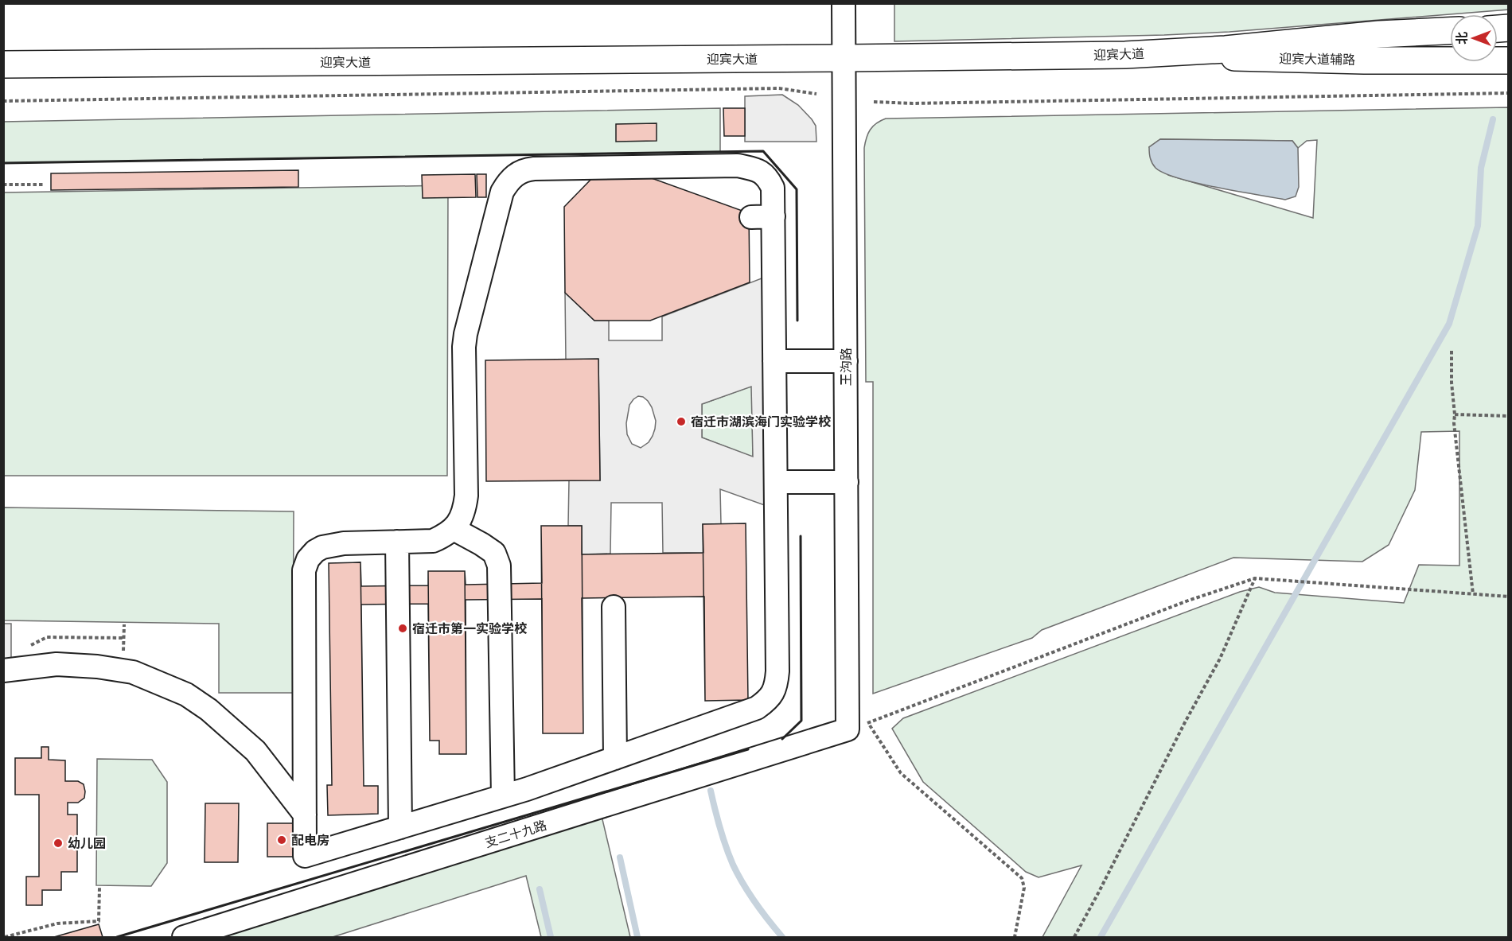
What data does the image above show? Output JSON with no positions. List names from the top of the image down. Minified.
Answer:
{"streets":{"main road":["迎宾大道","迎宾大道辅路"],"street":["王沟路","支二十九路"]},"crossings":[["迎宾大道","迎宾大道辅路"],["迎宾大道","王沟路"],["王沟路","支二十九路"]],"places":["宿迁市湖滨海门实验学校","宿迁市第一实验学校","配电房","幼儿园"],"north":"left"}
